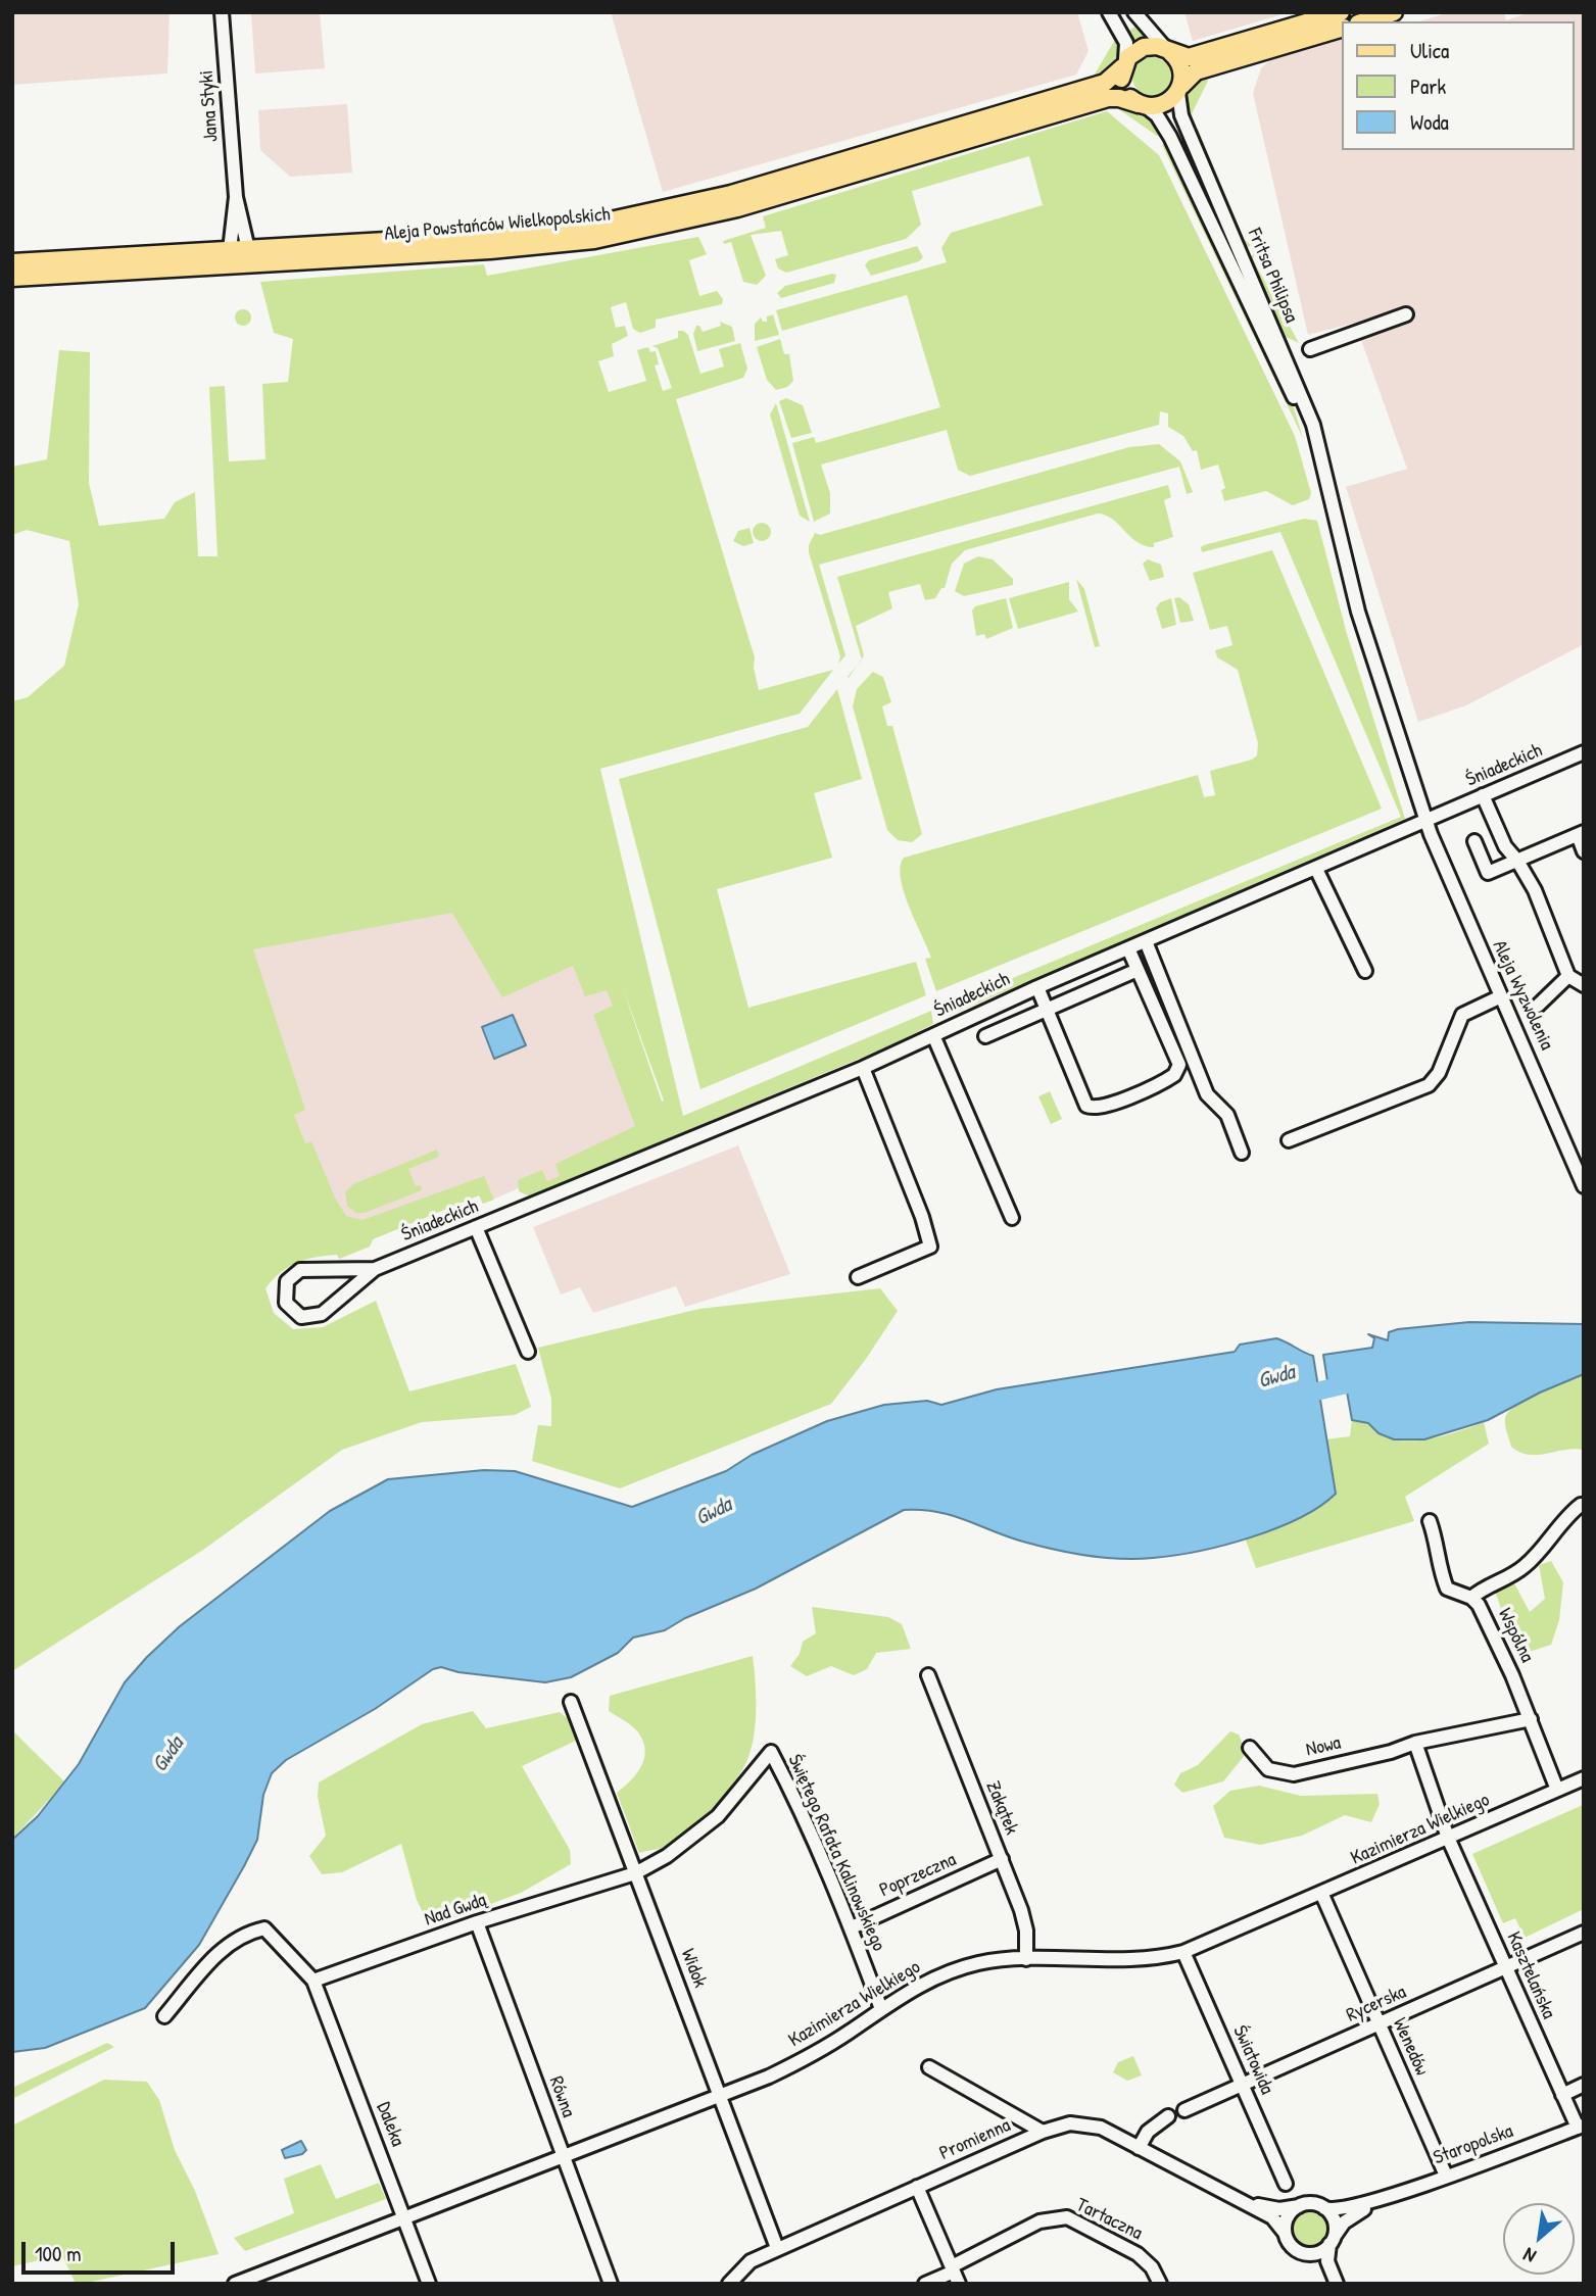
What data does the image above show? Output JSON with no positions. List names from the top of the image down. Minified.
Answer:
{"streets":{"main road":["Aleja Powstańców Wielkopolskich"],"street":["Jana Styki","Fritsa Philipsa","Śniadeckich","Aleja Wyzwolenia","Wspólna","Nowa","Zakątek","Kazimierza Wielkiego","Świętego Rafała Kalinowskiego","Poprzeczna","Nad Gwdą","Widok","Kasztelańska","Rycerska","Wenedów","Światowida","Równa","Daleka","Promienna","Staropolska","Tartaczna"]},"crossings":[["Jana Styki","Aleja Powstańców Wielkopolskich"],["Aleja Powstańców Wielkopolskich","Fritsa Philipsa"],["Fritsa Philipsa","Śniadeckich"],["Fritsa Philipsa","Aleja Wyzwolenia"],["Śniadeckich","Aleja Wyzwolenia"],["Wspólna","Nowa"],["Wspólna","Kazimierza Wielkiego"],["Zakątek","Kazimierza Wielkiego"],["Zakątek","Poprzeczna"],["Kazimierza Wielkiego","Świętego Rafała Kalinowskiego"],["Kazimierza Wielkiego","Widok"],["Kazimierza Wielkiego","Kasztelańska"],["Kazimierza Wielkiego","Wenedów"],["Kazimierza Wielkiego","Światowida"],["Kazimierza Wielkiego","Równa"],["Kazimierza Wielkiego","Daleka"],["Świętego Rafała Kalinowskiego","Poprzeczna"],["Świętego Rafała Kalinowskiego","Nad Gwdą"],["Nad Gwdą","Widok"],["Nad Gwdą","Równa"],["Nad Gwdą","Daleka"],["Widok","Promienna"],["Kasztelańska","Rycerska"],["Kasztelańska","Staropolska"],["Rycerska","Wenedów"],["Rycerska","Światowida"],["Wenedów","Staropolska"],["Promienna","Staropolska"]],"water":["Gwda"],"legend":["Ulica","Park","Woda"],"scale_bar":"100 m","north":"bottom left"}
